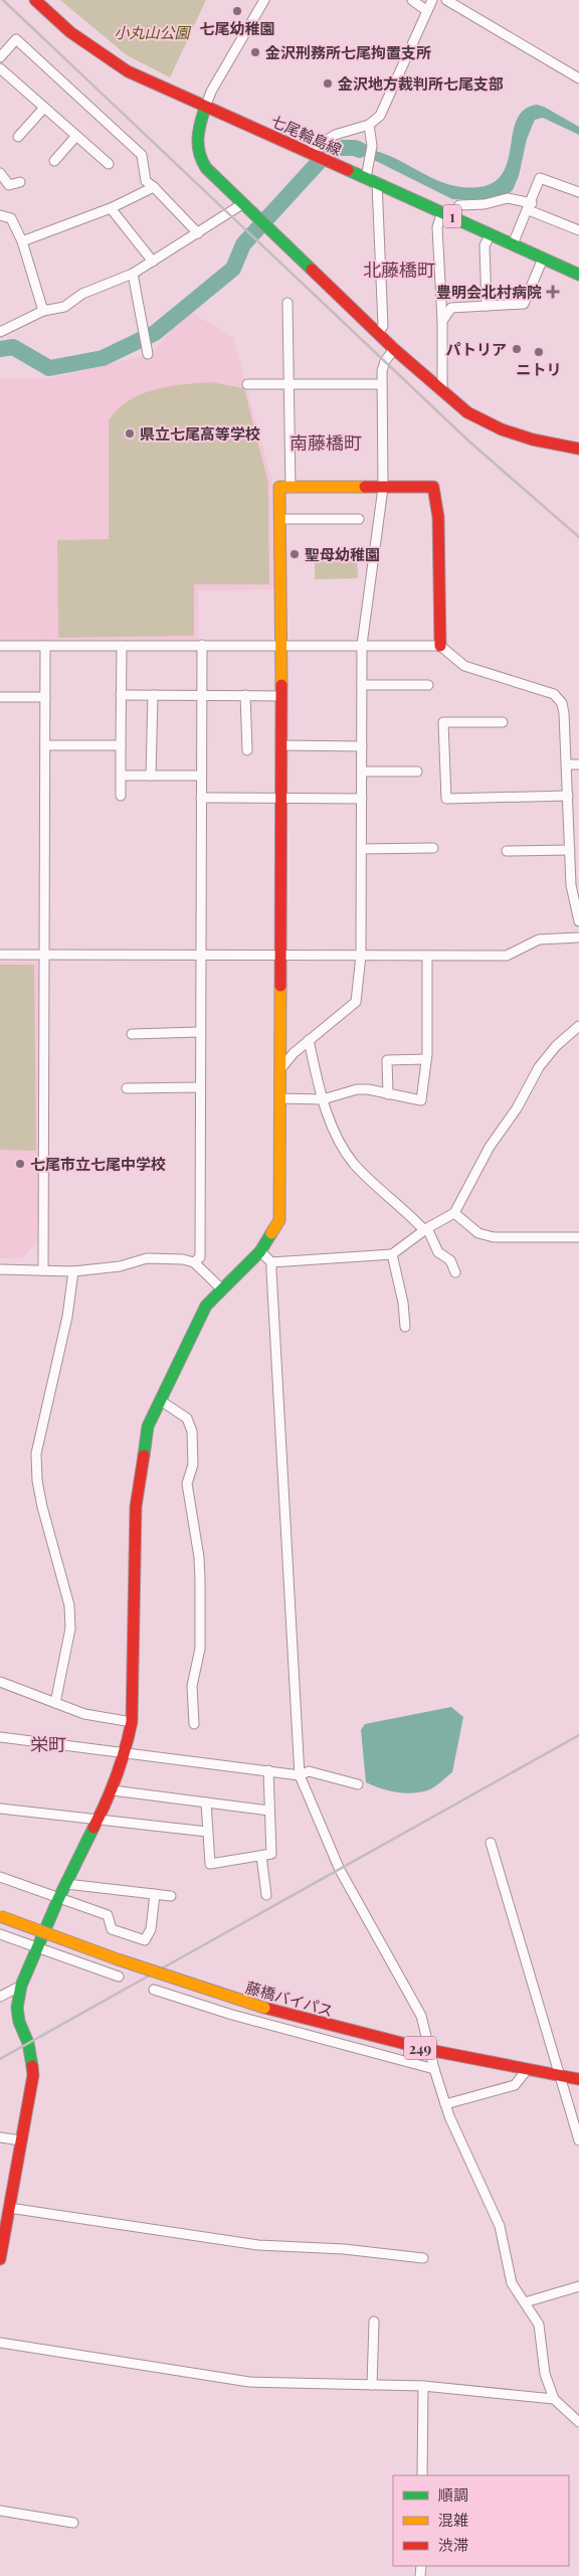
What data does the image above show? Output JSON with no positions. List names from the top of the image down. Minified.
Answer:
{"streets":{"main road":["七尾輪島線","1","藤橋バイパス","249"]},"districts":["北藤橋町","南藤橋町","栄町"],"parks":["小丸山公園"],"places":{"other":["七尾幼稚園","金沢刑務所七尾拘置支所","金沢地方裁判所七尾支部","パトリア","ニトリ","県立七尾高等学校","聖母幼稚園","七尾市立七尾中学校"],"health":["豊明会北村病院"]},"legend":["順調","混雑","渋滞"]}
